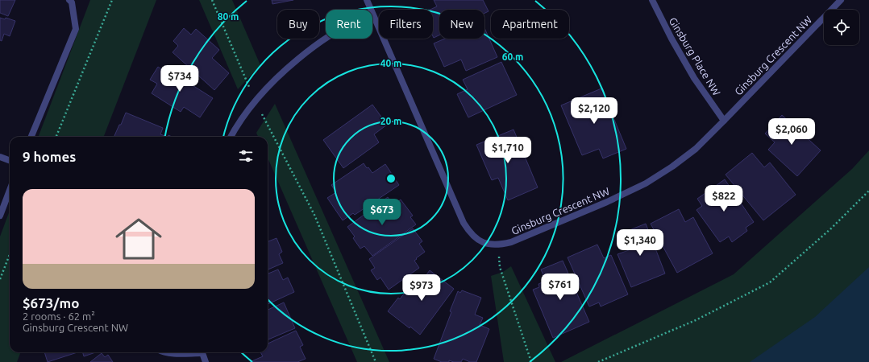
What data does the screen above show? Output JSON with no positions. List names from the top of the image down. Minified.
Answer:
{"streets":{"street":["Ginsburg Crescent NW","Ginsburg Place NW"]},"crossings":[["Ginsburg Crescent NW","Ginsburg Place NW"]],"page":{"chip":["Buy","Rent","Filters","New","Apartment"],"price":["$734","$2,120","$2,060","$1,710","$822","$673","$1,340","$761","$973"],"heading":"9 homes","list":[{"name":"$673/mo","note":"2 rooms · 62 m² · Ginsburg Crescent NW"}]},"rings":["80 m","60 m","40 m","20 m"]}
